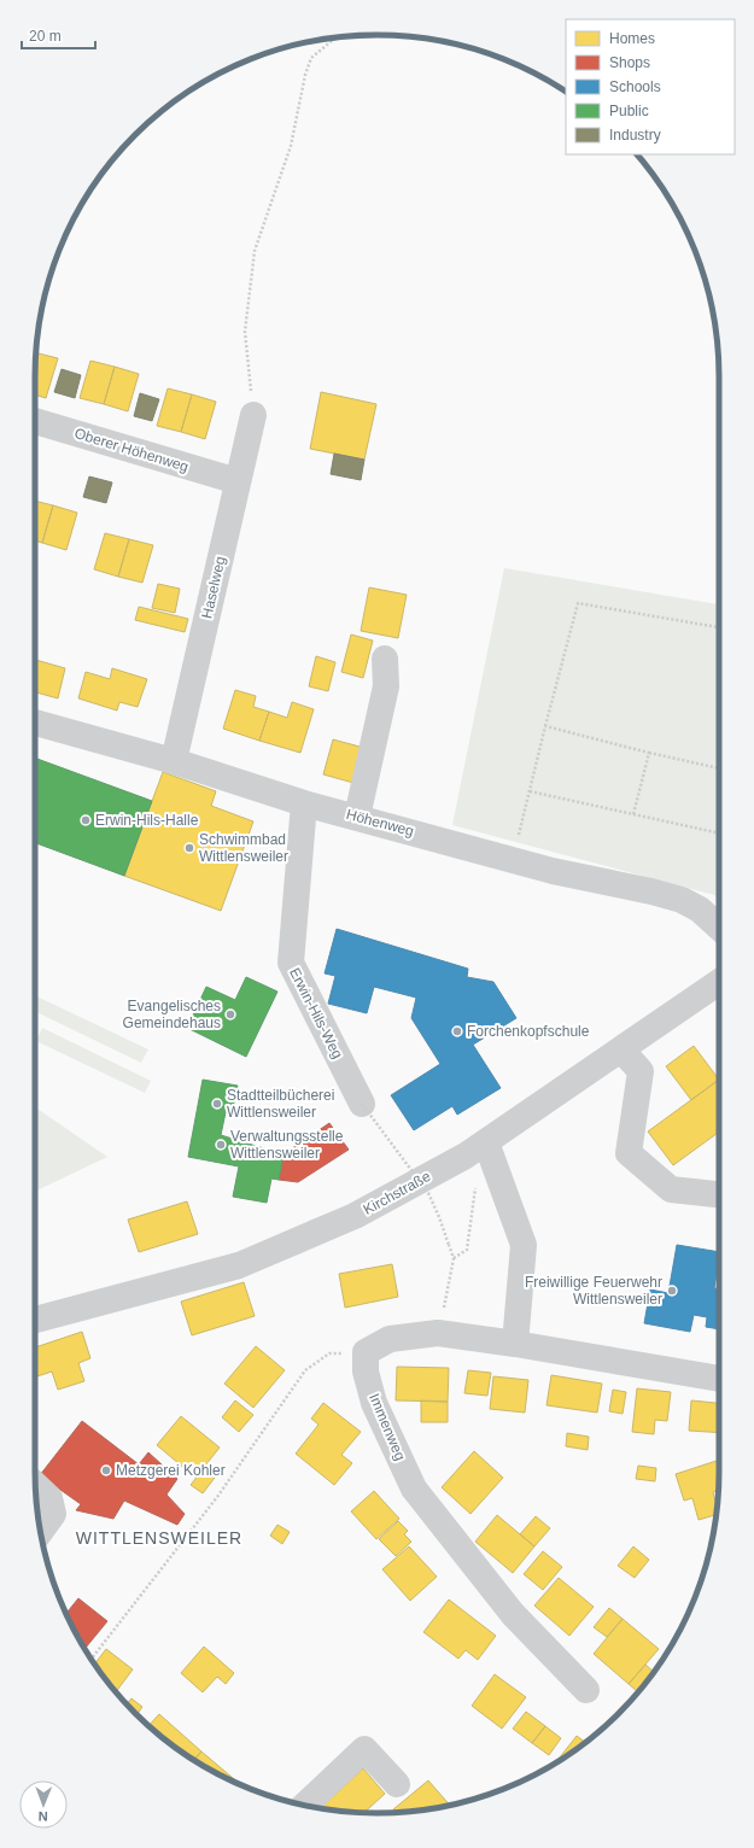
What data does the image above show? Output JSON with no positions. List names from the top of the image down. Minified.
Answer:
{"streets":{"street":["Oberer Höhenweg","Haselweg","Höhenweg","Erwin-Hils-Weg","Kirchstraße","Immenweg"]},"crossings":[["Oberer Höhenweg","Haselweg"],["Haselweg","Höhenweg"],["Höhenweg","Erwin-Hils-Weg"]],"districts":["WITTLENSWEILER"],"places":["Erwin-Hils-Halle","Schwimmbad Wittlensweiler","Evangelisches Gemeindehaus","Forchenkopfschule","Stadtteilbücherei Wittlensweiler","Verwaltungsstelle Wittlensweiler","Freiwillige Feuerwehr Wittlensweiler","Metzgerei Kohler"],"legend":["Homes","Shops","Schools","Public","Industry"],"scale_bar":"20 m","north":"bottom"}
